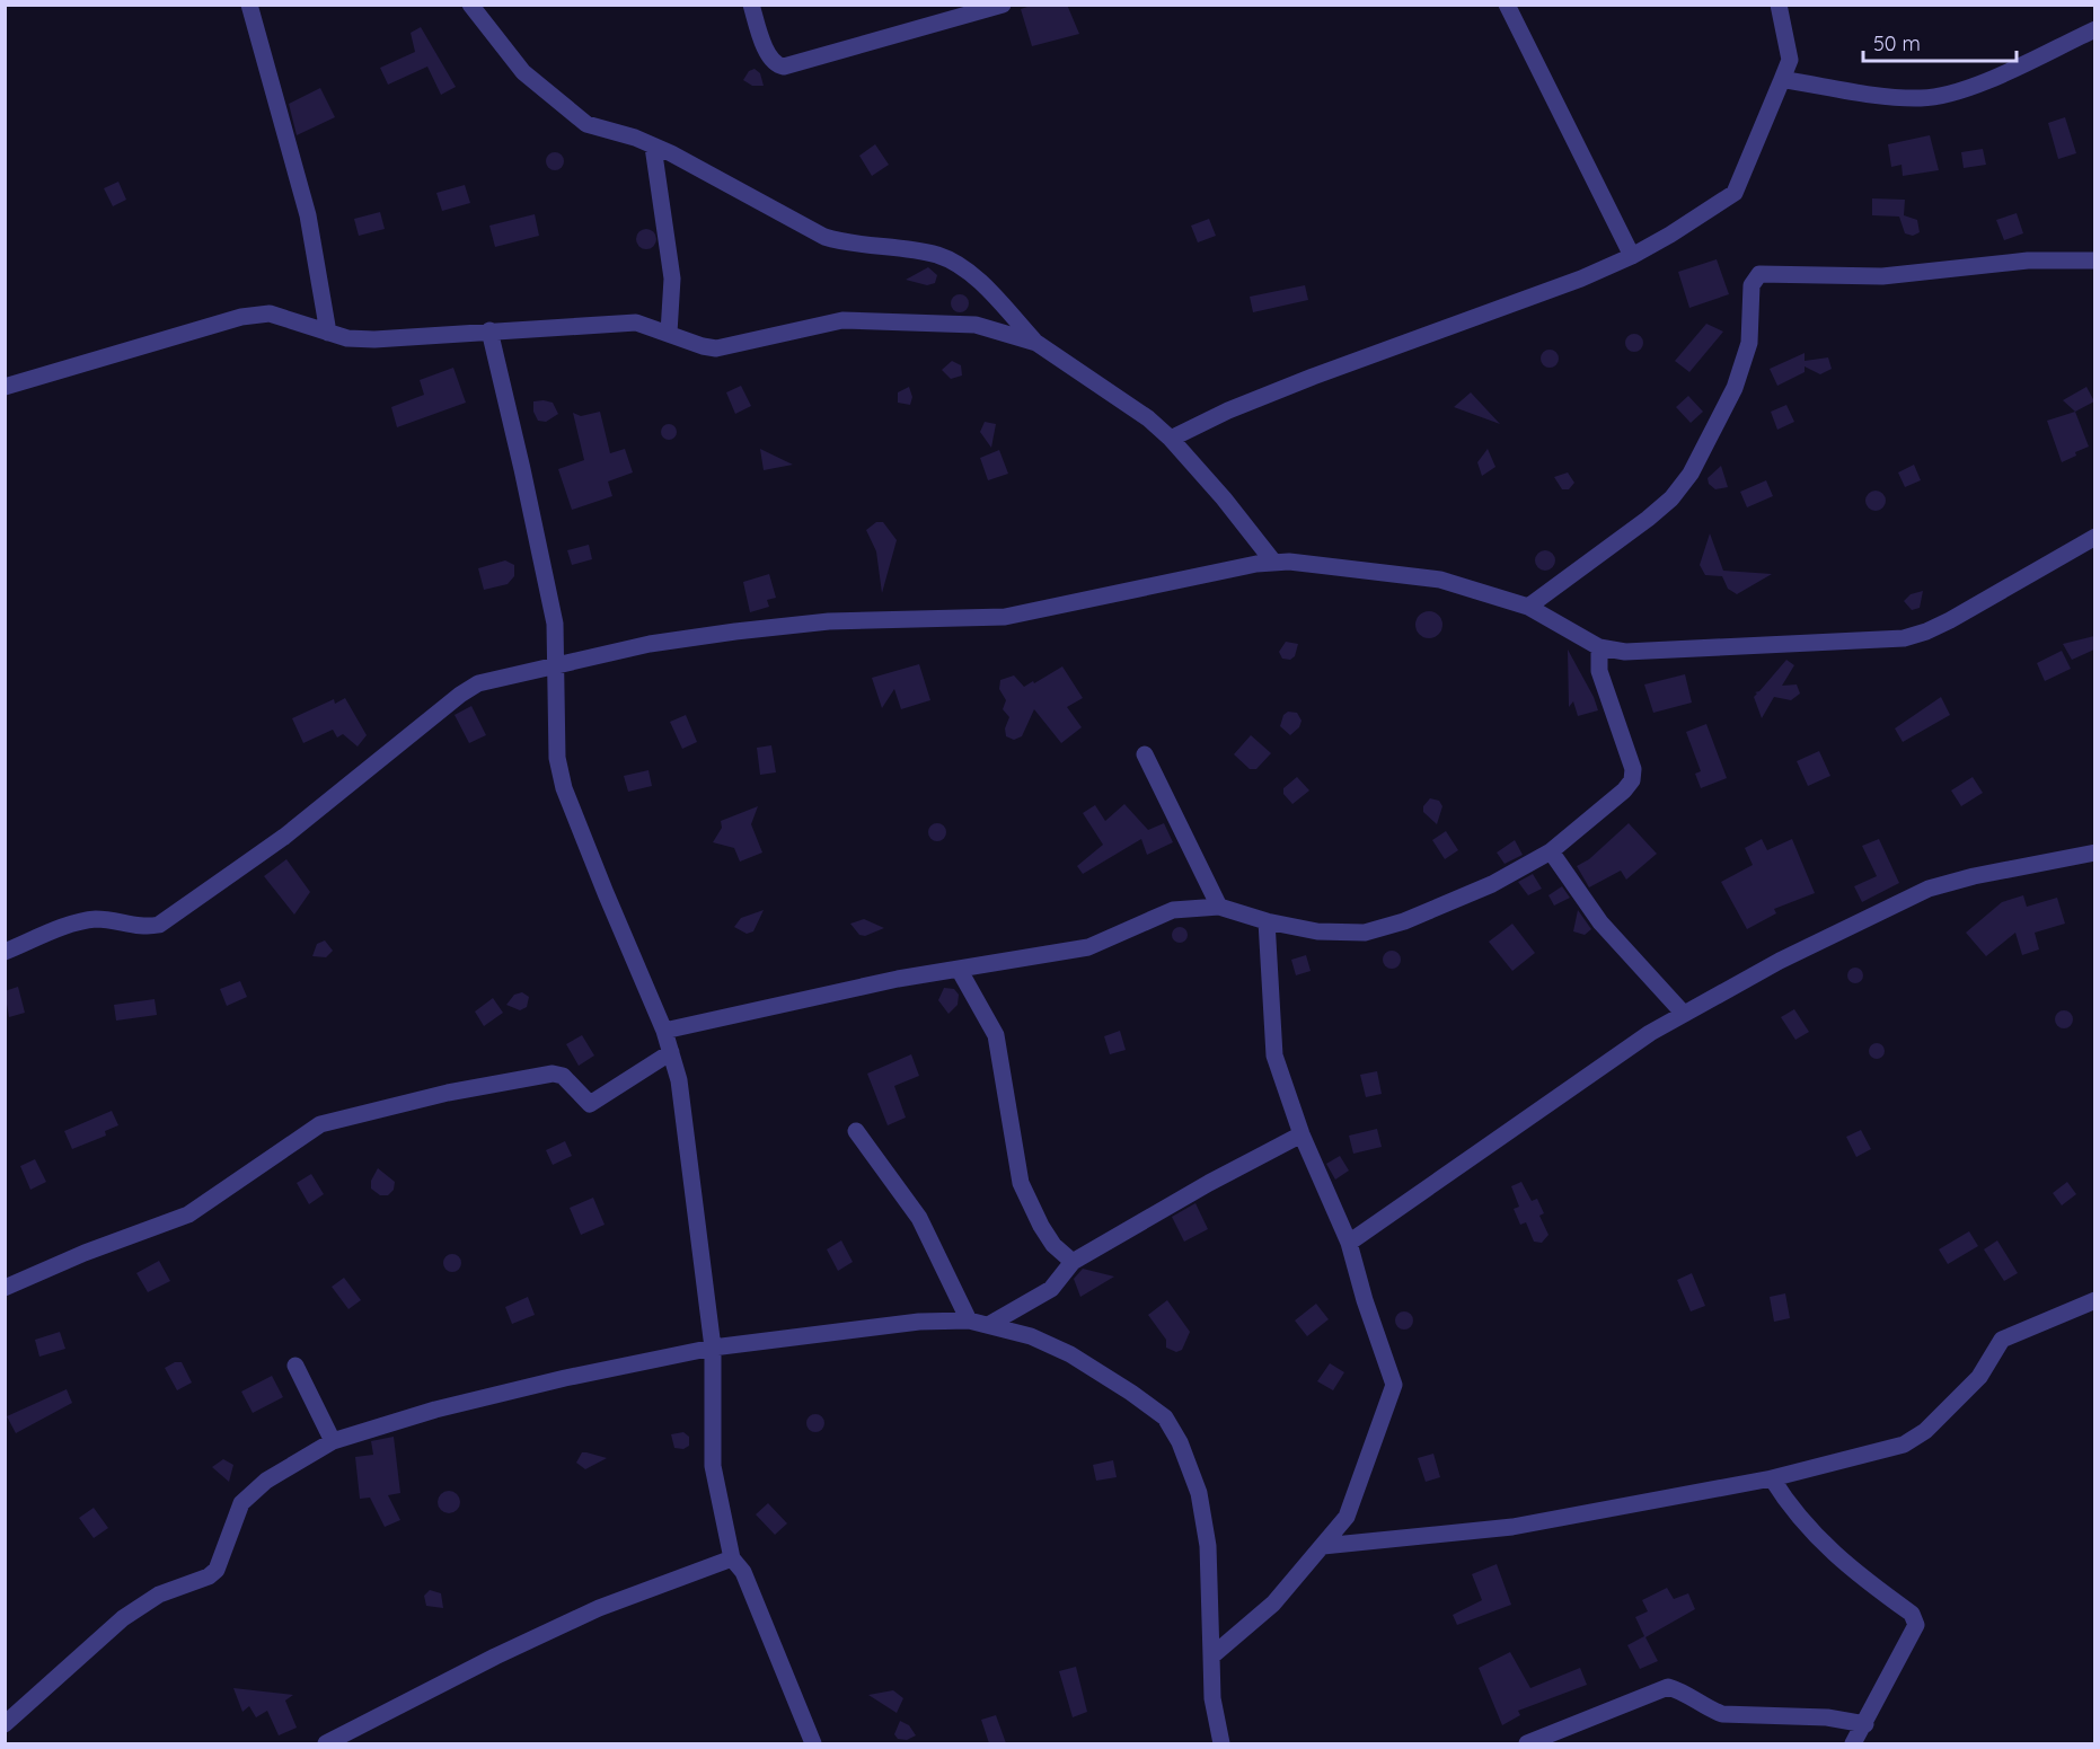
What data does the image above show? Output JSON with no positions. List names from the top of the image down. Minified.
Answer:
{"scale_bar":"50 m"}
